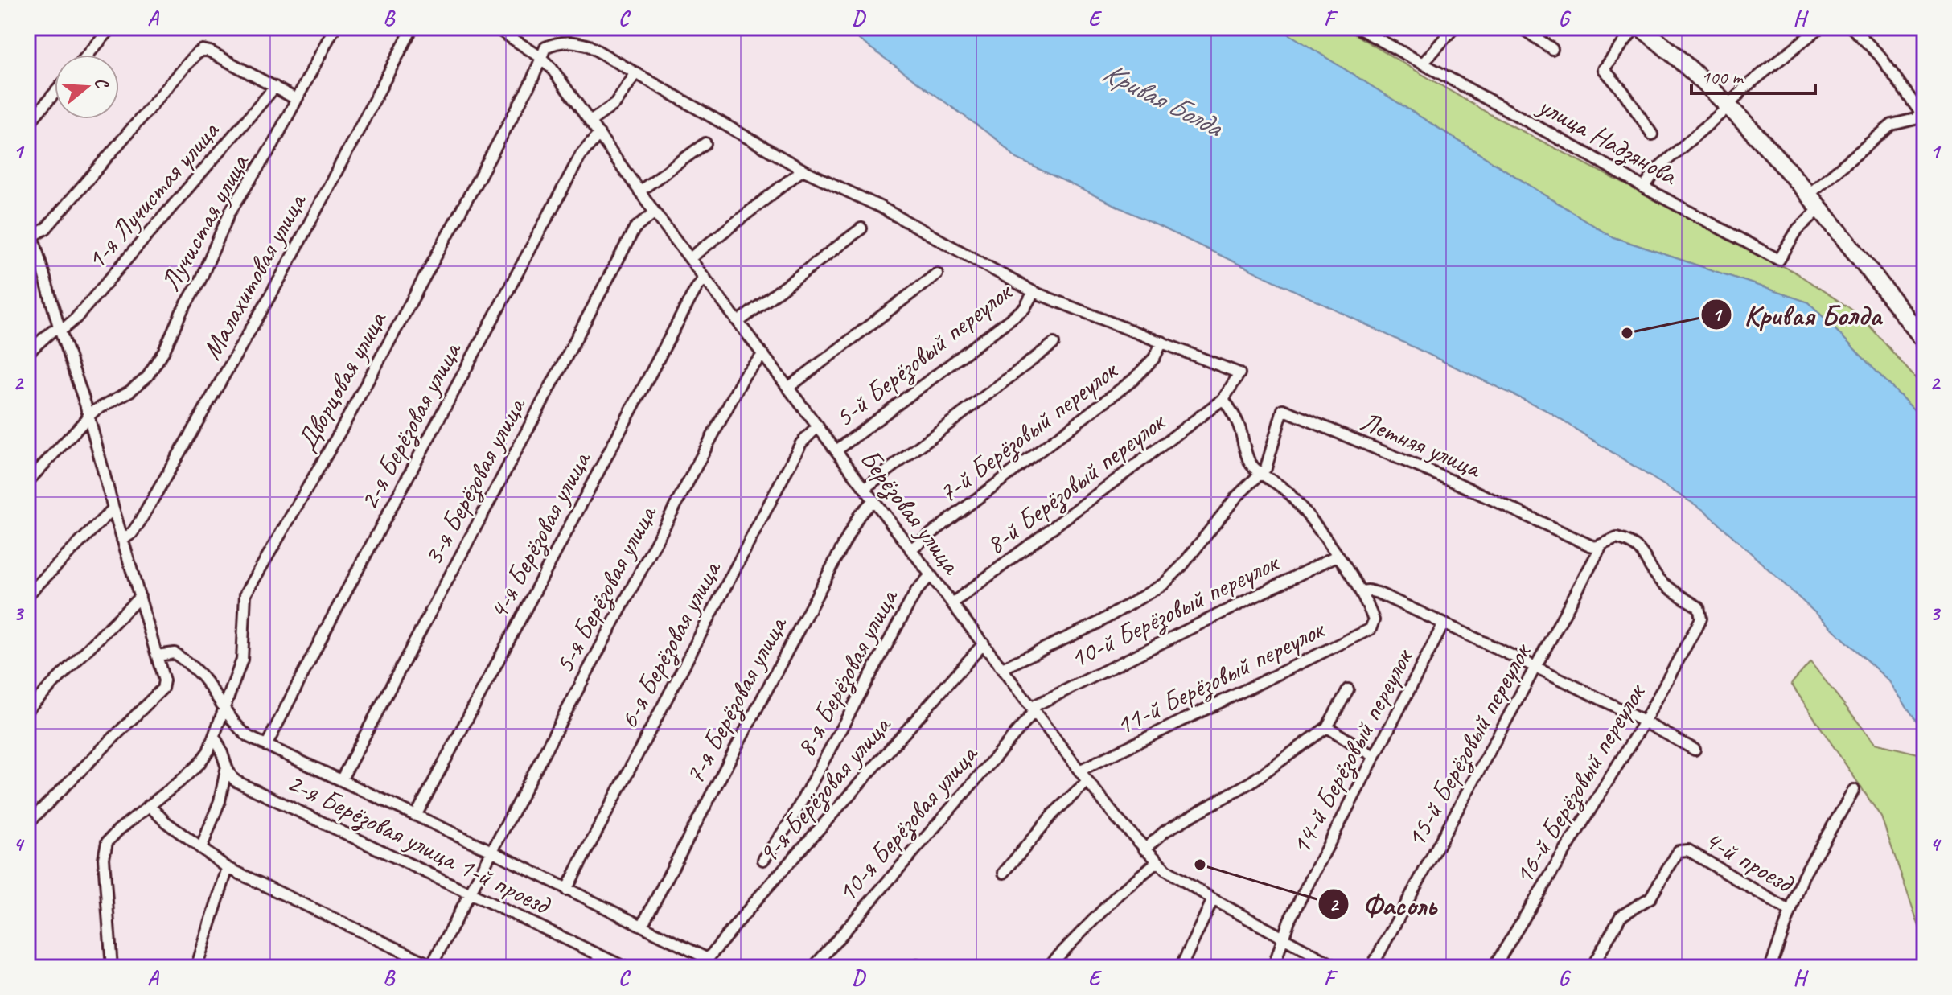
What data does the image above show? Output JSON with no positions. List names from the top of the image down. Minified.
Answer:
{"streets":{"street":["улица Надзянова","1-я Лучистая улица","Лучистая улица","Малахитовая улица","5-й Берёзовый переулок","Дворцовая улица","2-я Берёзовая улица","7-й Берёзовый переулок","Летняя улица","3-я Берёзовая улица","8-й Берёзовый переулок","Берёзовая улица","4-я Берёзовая улица","5-я Берёзовая улица","10-й Берёзовый переулок","6-я Берёзовая улица","8-я Берёзовая улица","11-й Берёзовый переулок","7-я Берёзовая улица","15-й Берёзовый переулок","14-й Берёзовый переулок","16-й Берёзовый переулок","9-я Берёзовая улица","10-я Берёзовая улица","2-я Берёзовая улица 1-й проезд","4-й проезд"]},"crossings":[["5-й Берёзовый переулок","Берёзовая улица"],["Дворцовая улица","Берёзовая улица"],["2-я Берёзовая улица","Берёзовая улица"],["7-й Берёзовый переулок","Берёзовая улица"],["Летняя улица","15-й Берёзовый переулок"],["Летняя улица","16-й Берёзовый переулок"],["3-я Берёзовая улица","Берёзовая улица"],["8-й Берёзовый переулок","Берёзовая улица"],["Берёзовая улица","4-я Берёзовая улица"],["Берёзовая улица","5-я Берёзовая улица"],["Берёзовая улица","10-й Берёзовый переулок"],["Берёзовая улица","6-я Берёзовая улица"],["Берёзовая улица","8-я Берёзовая улица"],["Берёзовая улица","11-й Берёзовый переулок"],["Берёзовая улица","7-я Берёзовая улица"],["Берёзовая улица","14-й Берёзовый переулок"],["Берёзовая улица","9-я Берёзовая улица"],["Берёзовая улица","10-я Берёзовая улица"],["5-я Берёзовая улица","2-я Берёзовая улица 1-й проезд"],["10-й Берёзовый переулок","10-я Берёзовая улица"],["15-й Берёзовый переулок","16-й Берёзовый переулок"]],"water":["Кривая Болда"],"places":["Кривая Болда","Фасоль"],"scale_bar":"100 m","north":"right","grid":{"columns":["A","B","C","D","E","F","G","H"],"rows":["1","2","3","4"]}}
